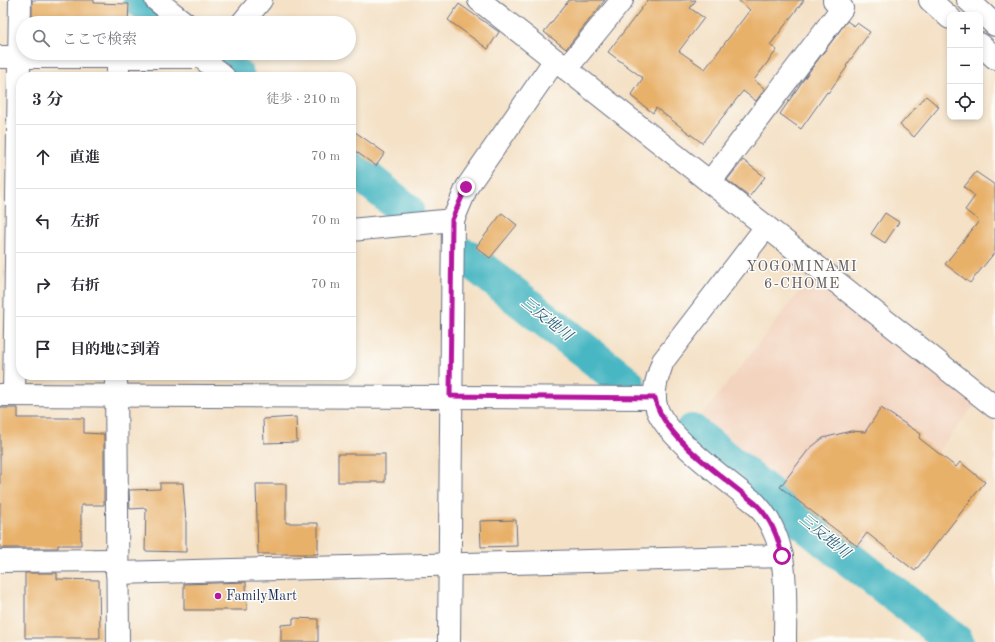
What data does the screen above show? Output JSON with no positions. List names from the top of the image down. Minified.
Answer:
{"districts":["YOGOMINAMI 6-CHOME"],"water":["三反地川"],"places":["FamilyMart"],"page":{"map_buttons":["+","−"],"search":"ここで検索","heading":["3 分","徒歩 · 210 m"],"list":[["直進","70 m"],["左折","70 m"],["右折","70 m"],"目的地に到着"]}}
